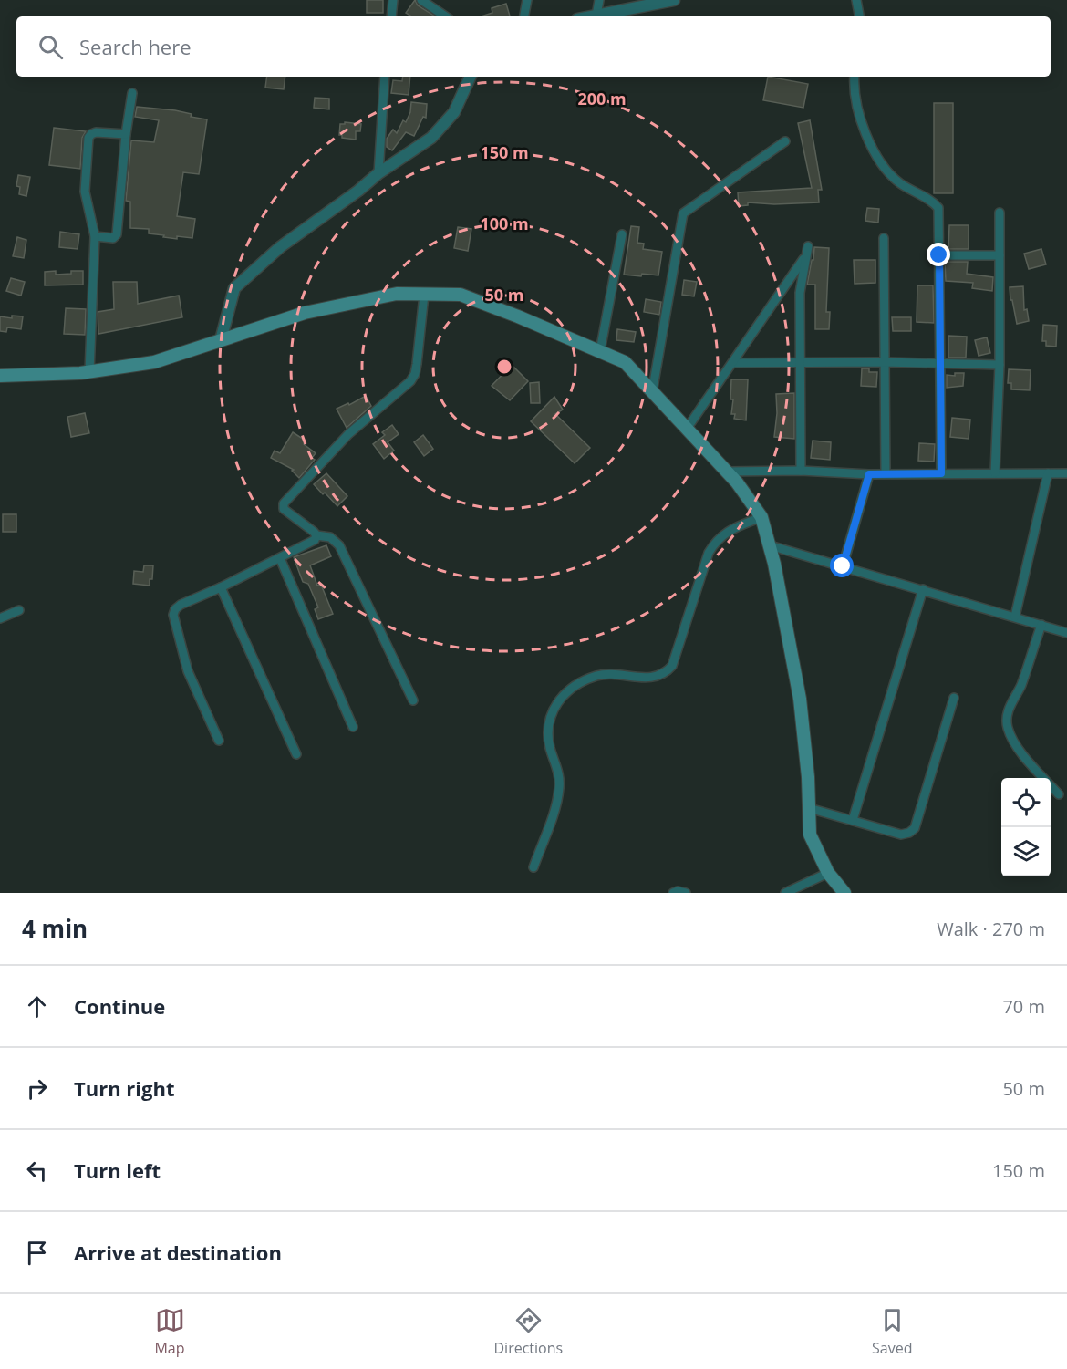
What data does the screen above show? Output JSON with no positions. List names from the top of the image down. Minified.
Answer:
{"page":{"search":"Search here","heading":["4 min","Walk · 270 m"],"list":[["Continue","70 m"],["Turn right","50 m"],["Turn left","150 m"],"Arrive at destination"],"nav":["Map","Directions","Saved"]},"rings":["200 m","150 m","100 m","50 m"]}
